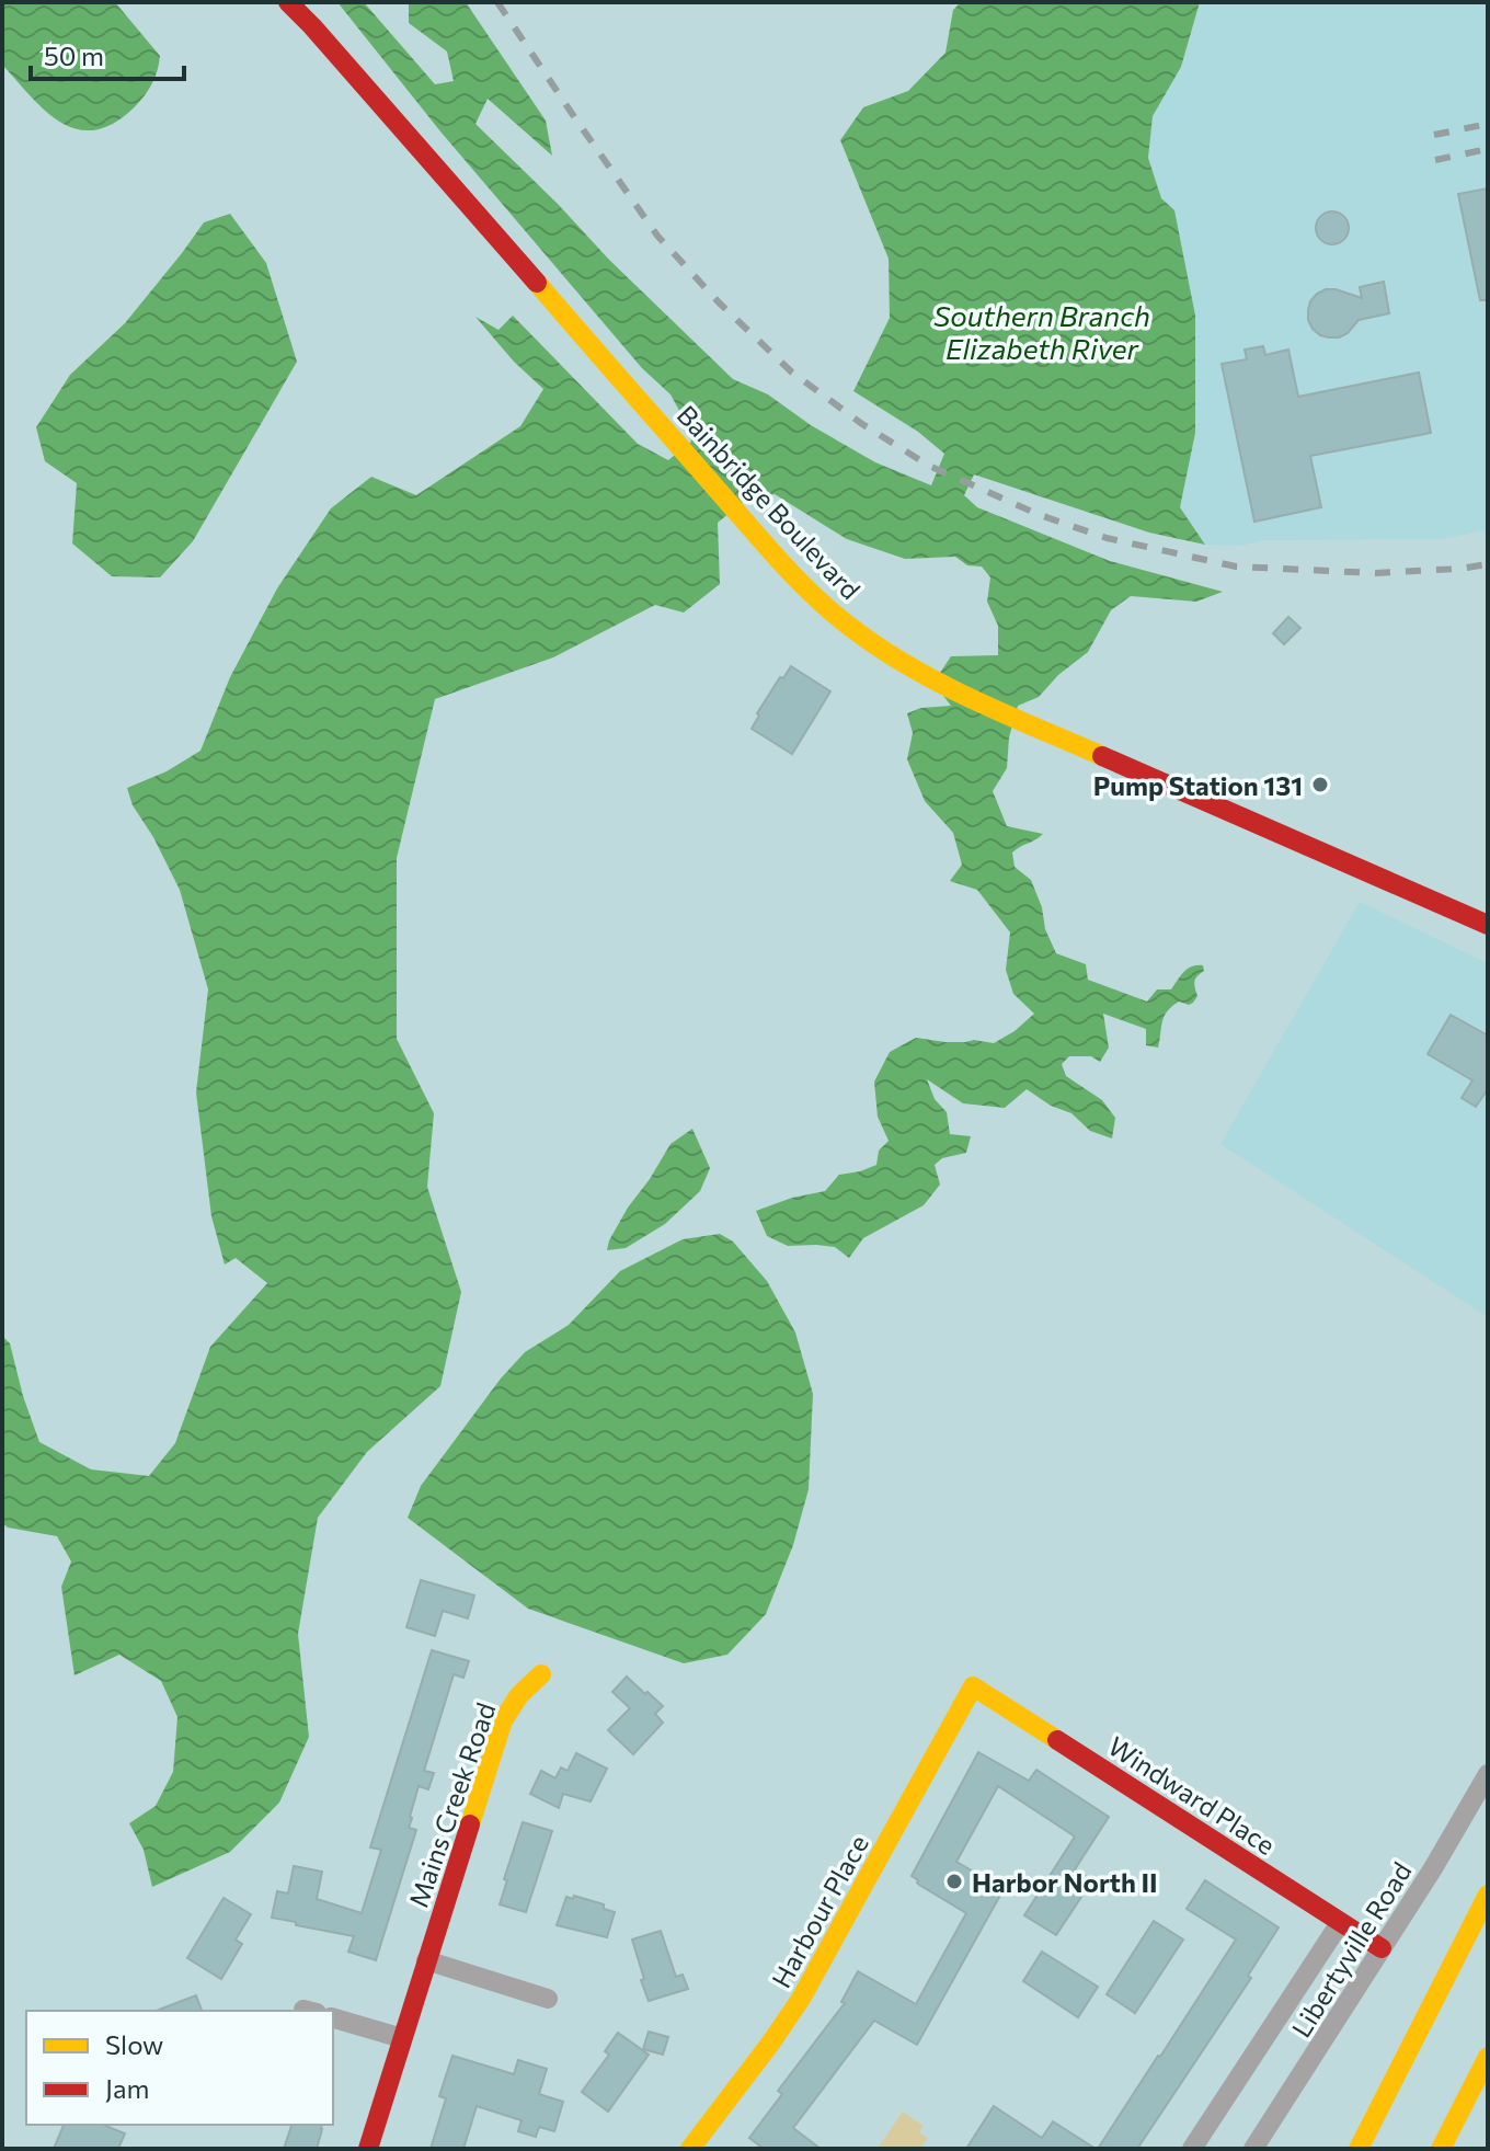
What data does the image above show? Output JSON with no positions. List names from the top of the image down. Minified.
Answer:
{"streets":{"main road":["Bainbridge Boulevard","Windward Place","Mains Creek Road","Harbour Place"],"street":["Libertyville Road"]},"crossings":[["Windward Place","Harbour Place"],["Windward Place","Libertyville Road"]],"water":["Southern Branch Elizabeth River"],"places":["Pump Station 131","Harbor North II"],"legend":["Slow","Jam"],"scale_bar":"50 m"}
